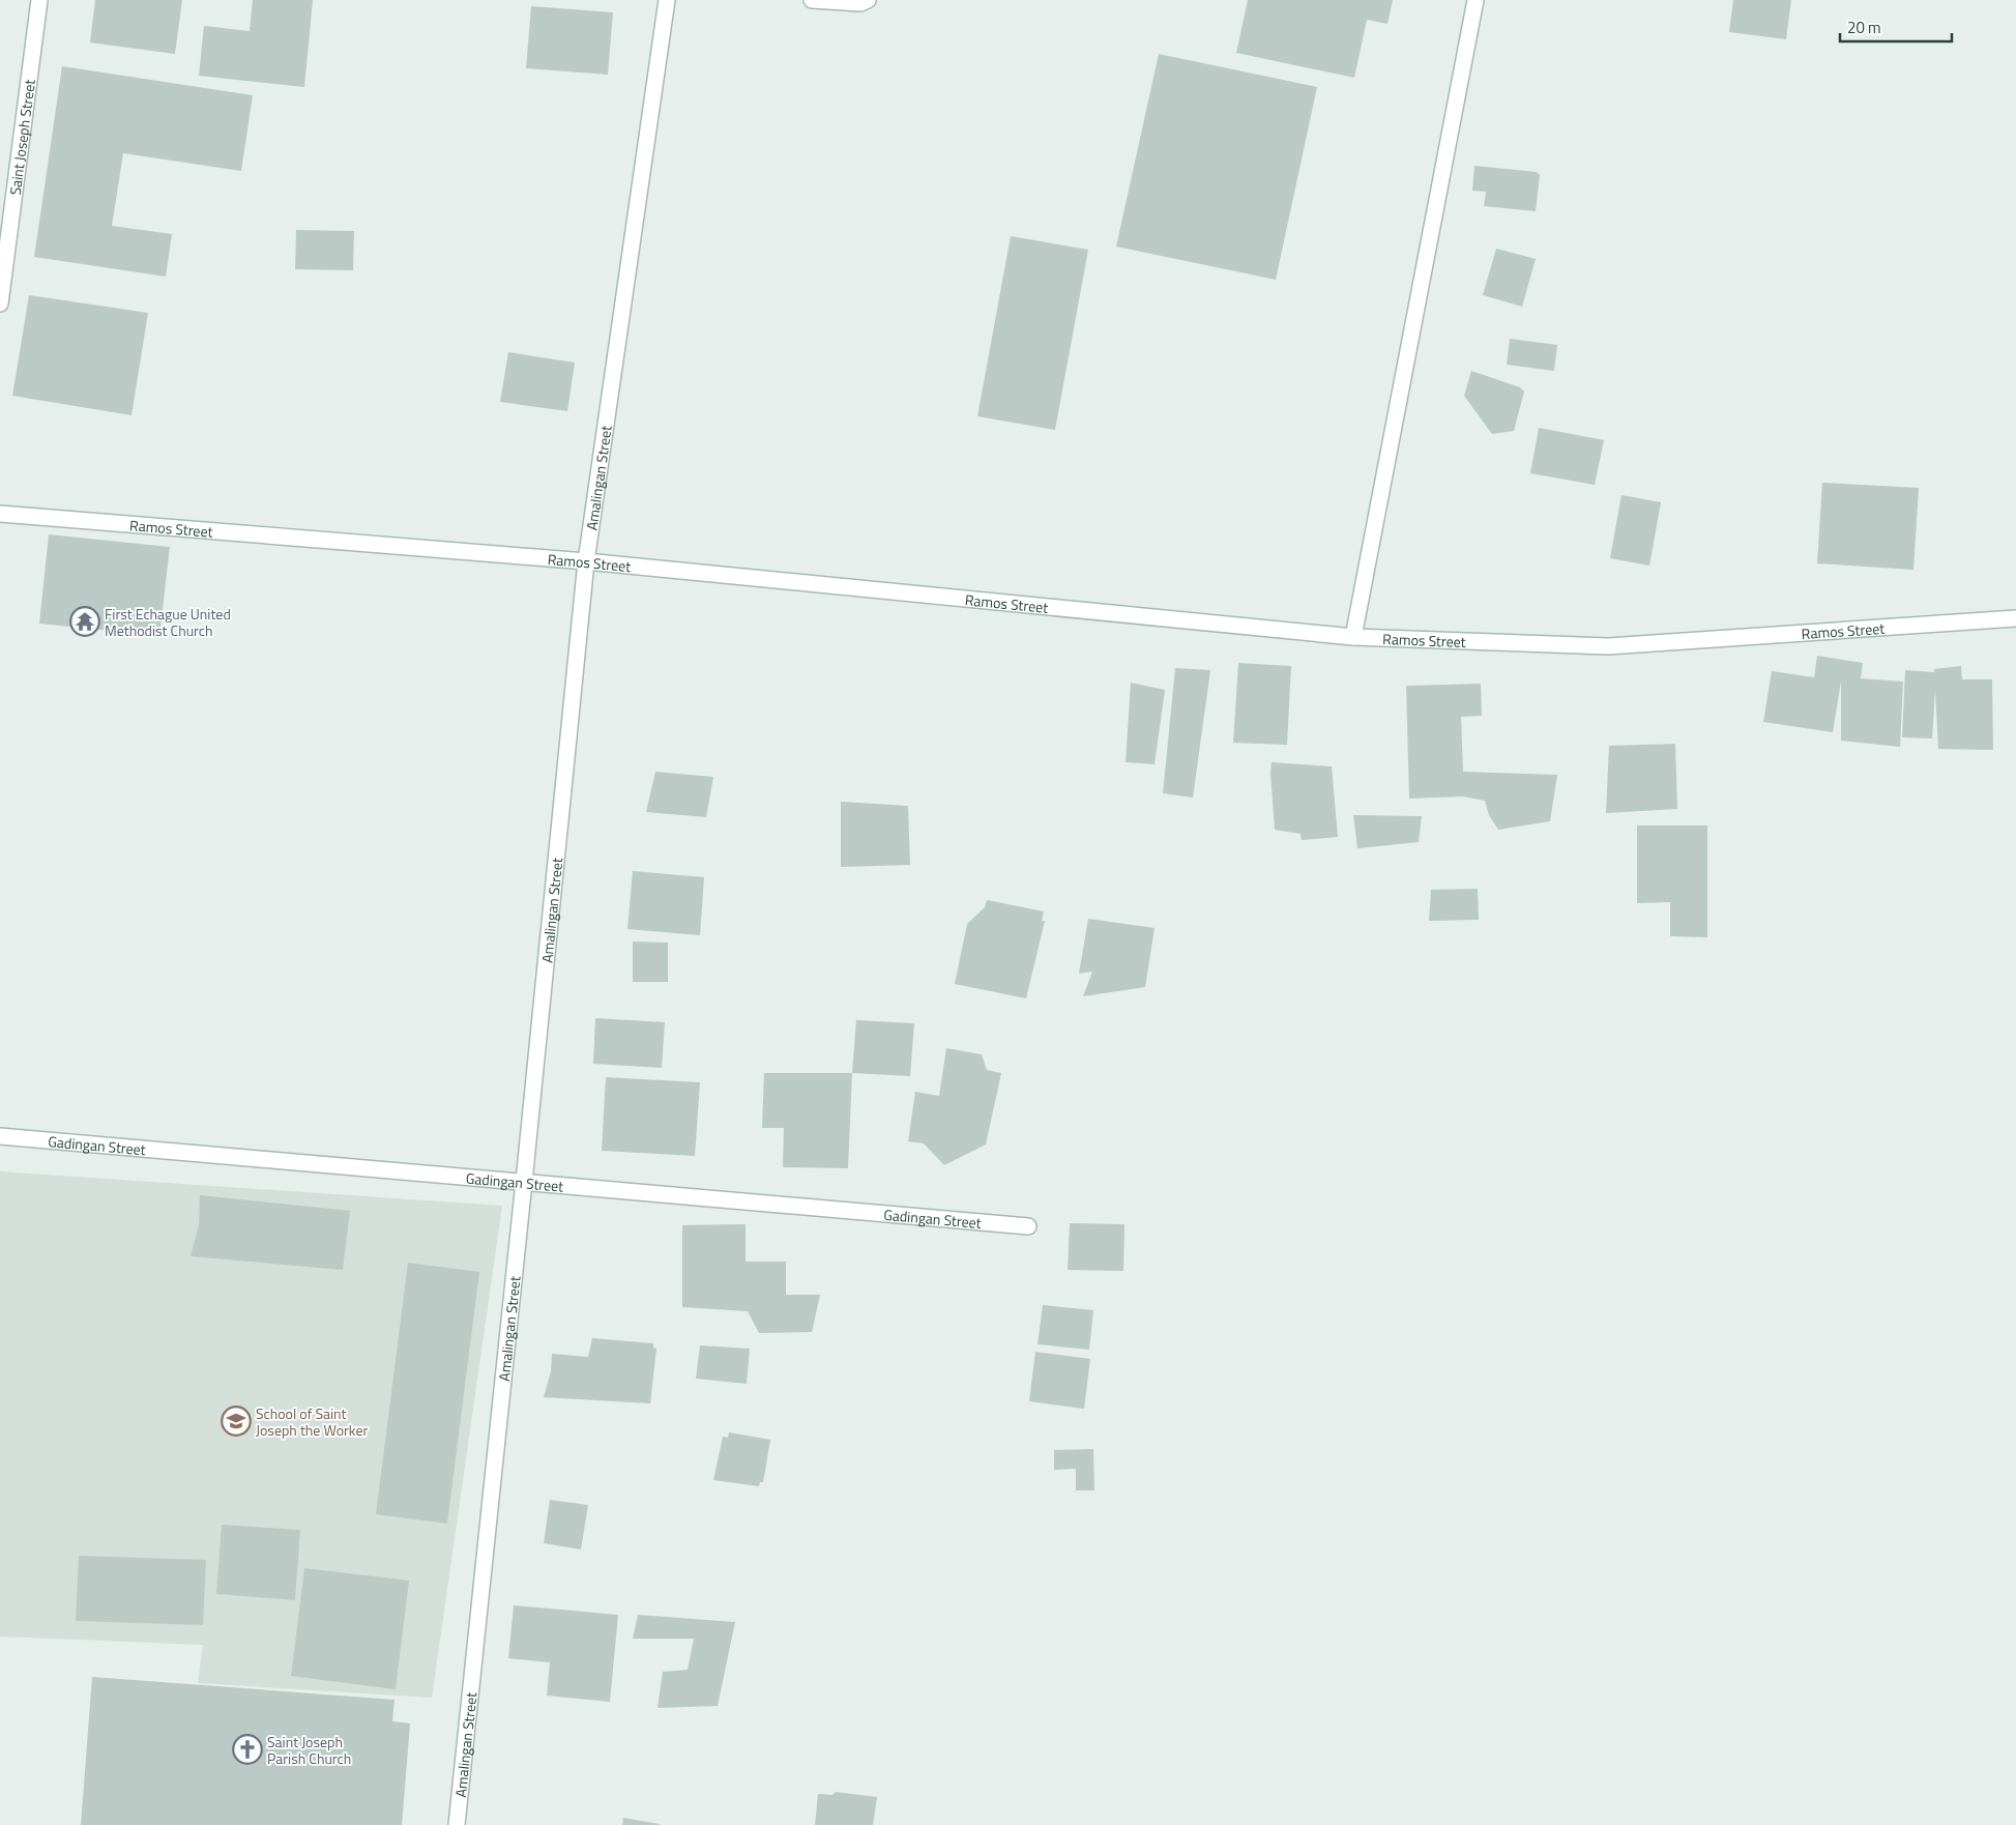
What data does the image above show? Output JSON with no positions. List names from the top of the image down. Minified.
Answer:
{"streets":{"street":["Saint Joseph Street","Amalingan Street","Ramos Street","Gadingan Street"]},"crossings":[["Amalingan Street","Ramos Street"],["Amalingan Street","Gadingan Street"]],"places":{"temple":["First Echague United Methodist Church"],"school or university":["School of Saint Joseph the Worker"],"church":["Saint Joseph Parish Church"]},"scale_bar":"20 m"}
